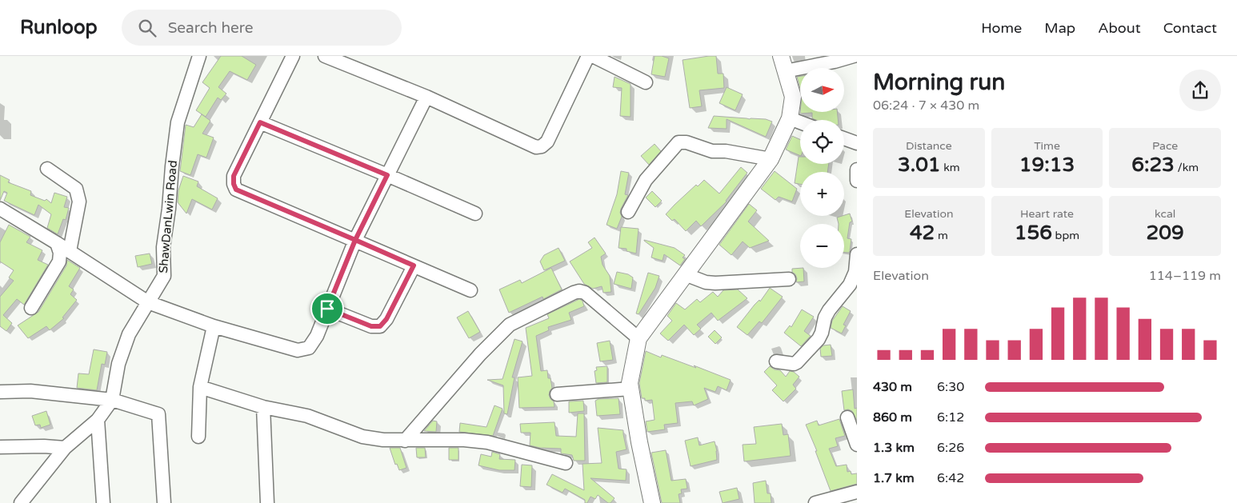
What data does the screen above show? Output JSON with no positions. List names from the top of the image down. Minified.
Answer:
{"streets":{"street":["ShawDanLwin Road"]},"north":"right","page":{"header":"Runloop","search":"Search here","nav":["Home","Map","About","Contact"],"heading":["Morning run","06:24 · 7 × 430 m"],"map_buttons":["+","−"],"stats":[["Distance","3.01 km"],["Time","19:13"],["Pace","6:23 /km"],["Elevation","42 m"],["Heart rate","156 bpm"],["kcal","209"]],"chart":["Elevation","114–119 m"],"list":[{"name":"430 m","note":"6:30"},{"name":"860 m","note":"6:12"},{"name":"1.3 km","note":"6:26"},{"name":"1.7 km","note":"6:42"}]}}
